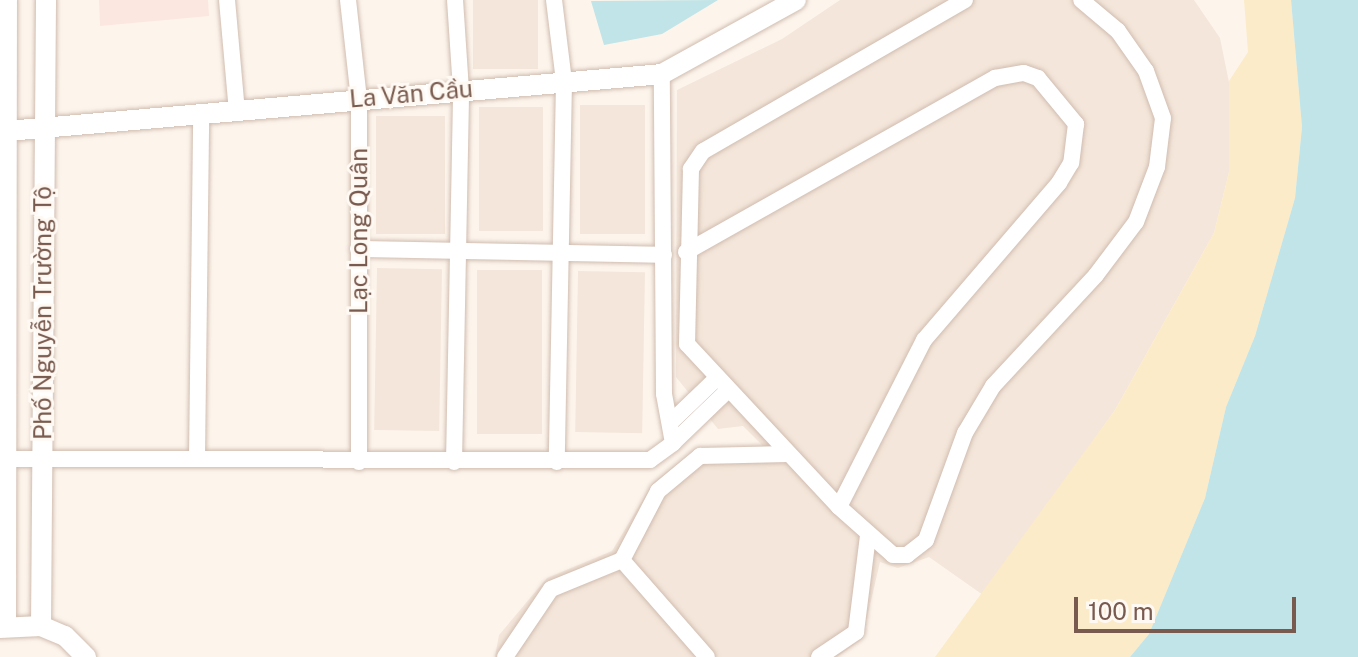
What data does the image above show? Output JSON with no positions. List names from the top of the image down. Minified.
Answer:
{"streets":{"street":["La Văn Cầu","Lạc Long Quân","Phố Nguyễn Trường Tộ"]},"crossings":[["La Văn Cầu","Lạc Long Quân"],["La Văn Cầu","Phố Nguyễn Trường Tộ"]],"scale_bar":"100 m"}
